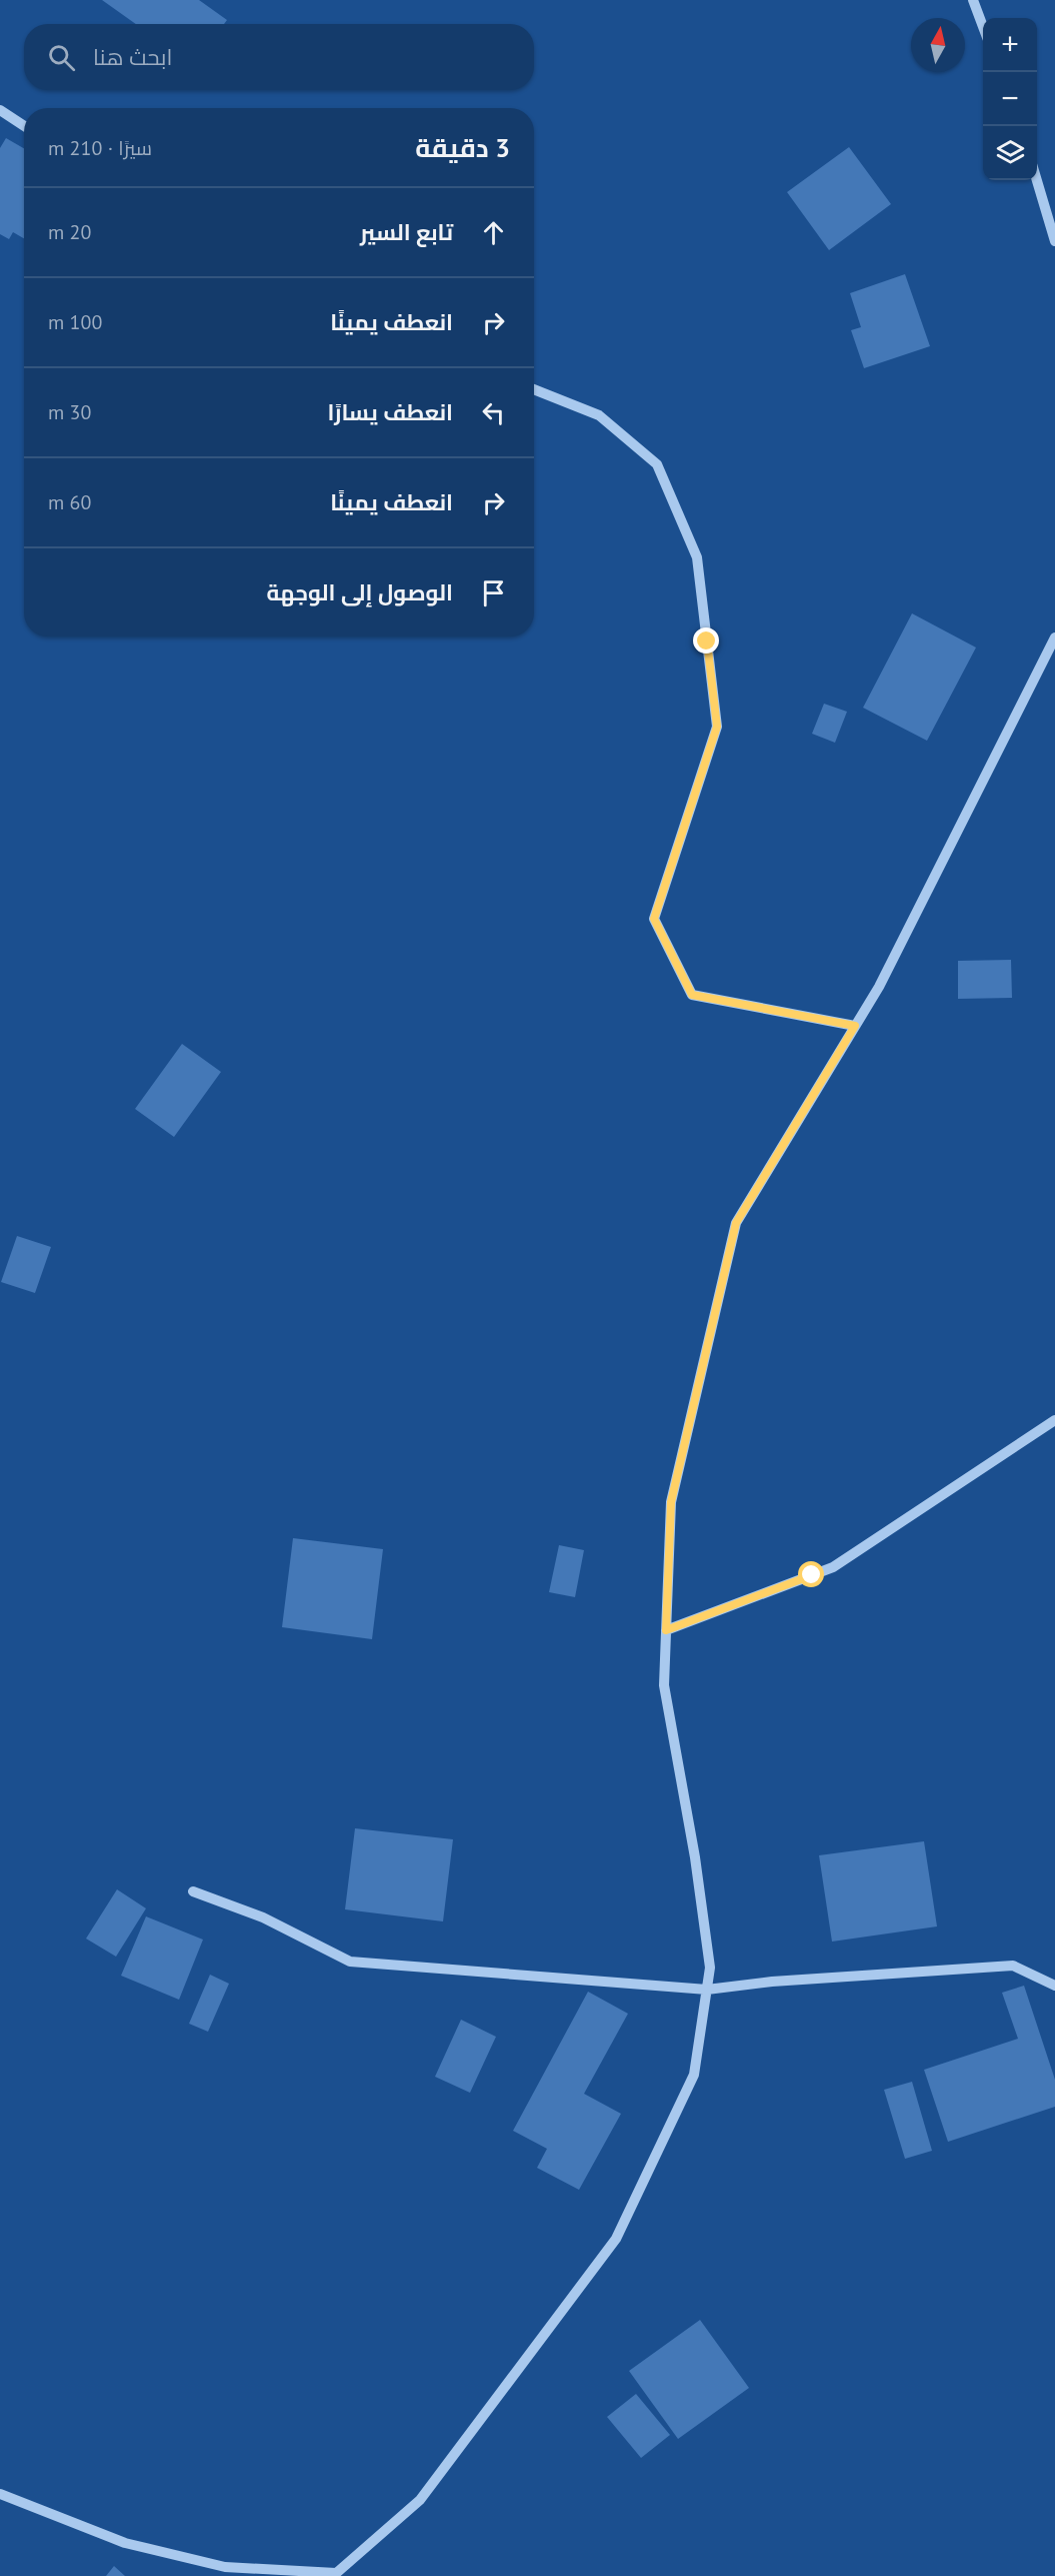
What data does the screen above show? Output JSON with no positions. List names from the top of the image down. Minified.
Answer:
{"north":"top","page":{"map_buttons":["+","−"],"search":"ابحث هنا","heading":["3 دقيقة","سيرًا · 210 m"],"list":[["تابع السير","20 m"],["انعطف يمينًا","100 m"],["انعطف يسارًا","30 m"],["انعطف يمينًا","60 m"],"الوصول إلى الوجهة"]}}
